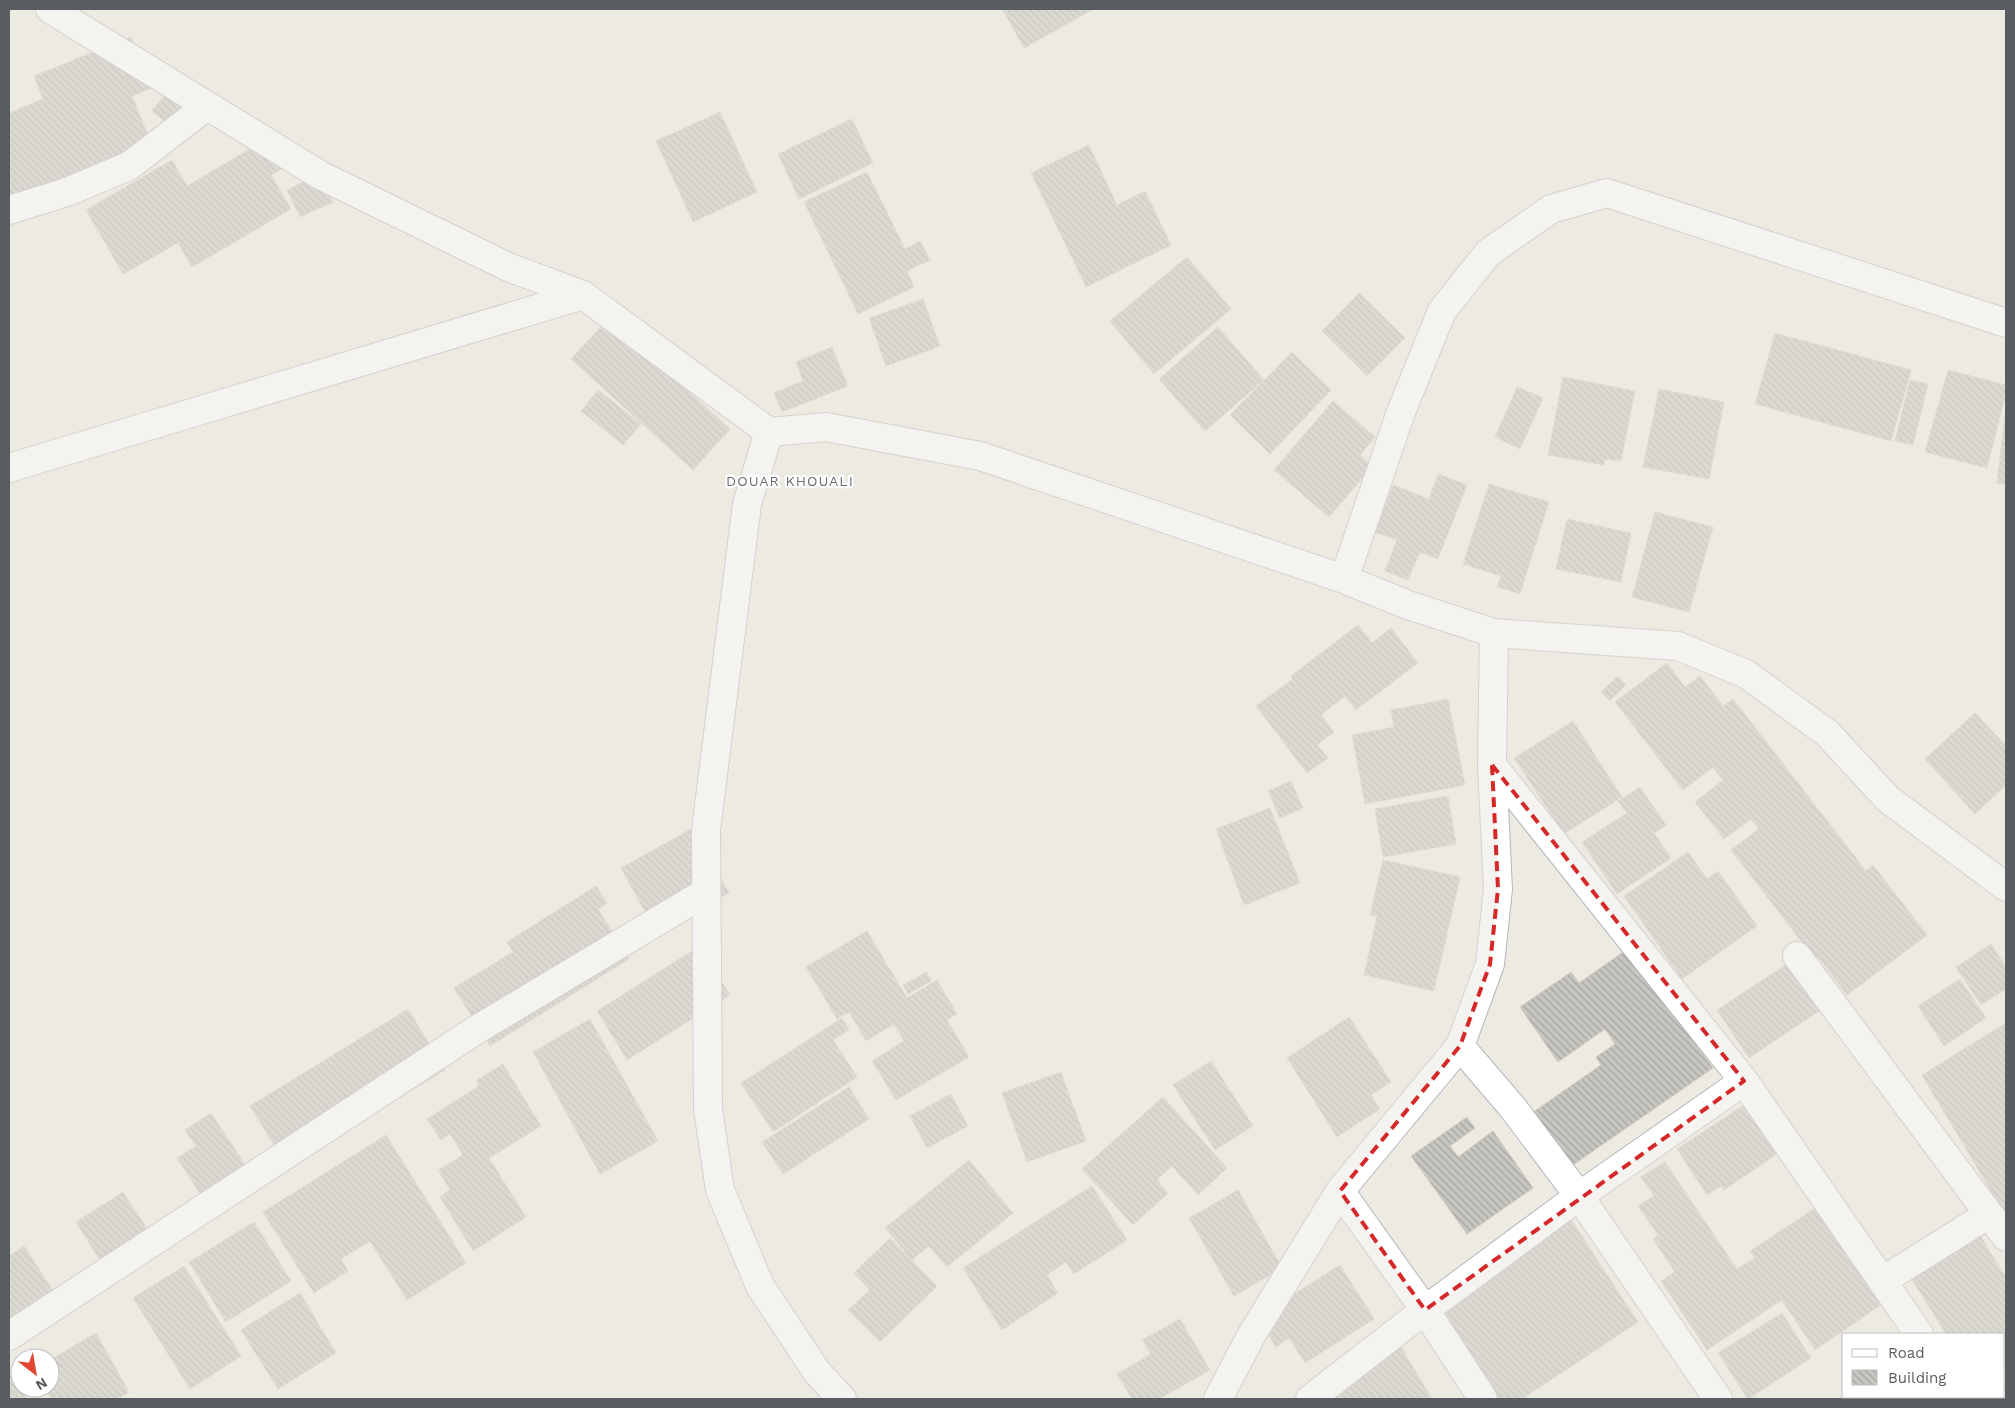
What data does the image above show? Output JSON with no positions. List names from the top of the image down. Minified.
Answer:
{"districts":["DOUAR KHOUALI"],"legend":["Road","Building"],"north":"bottom right"}
